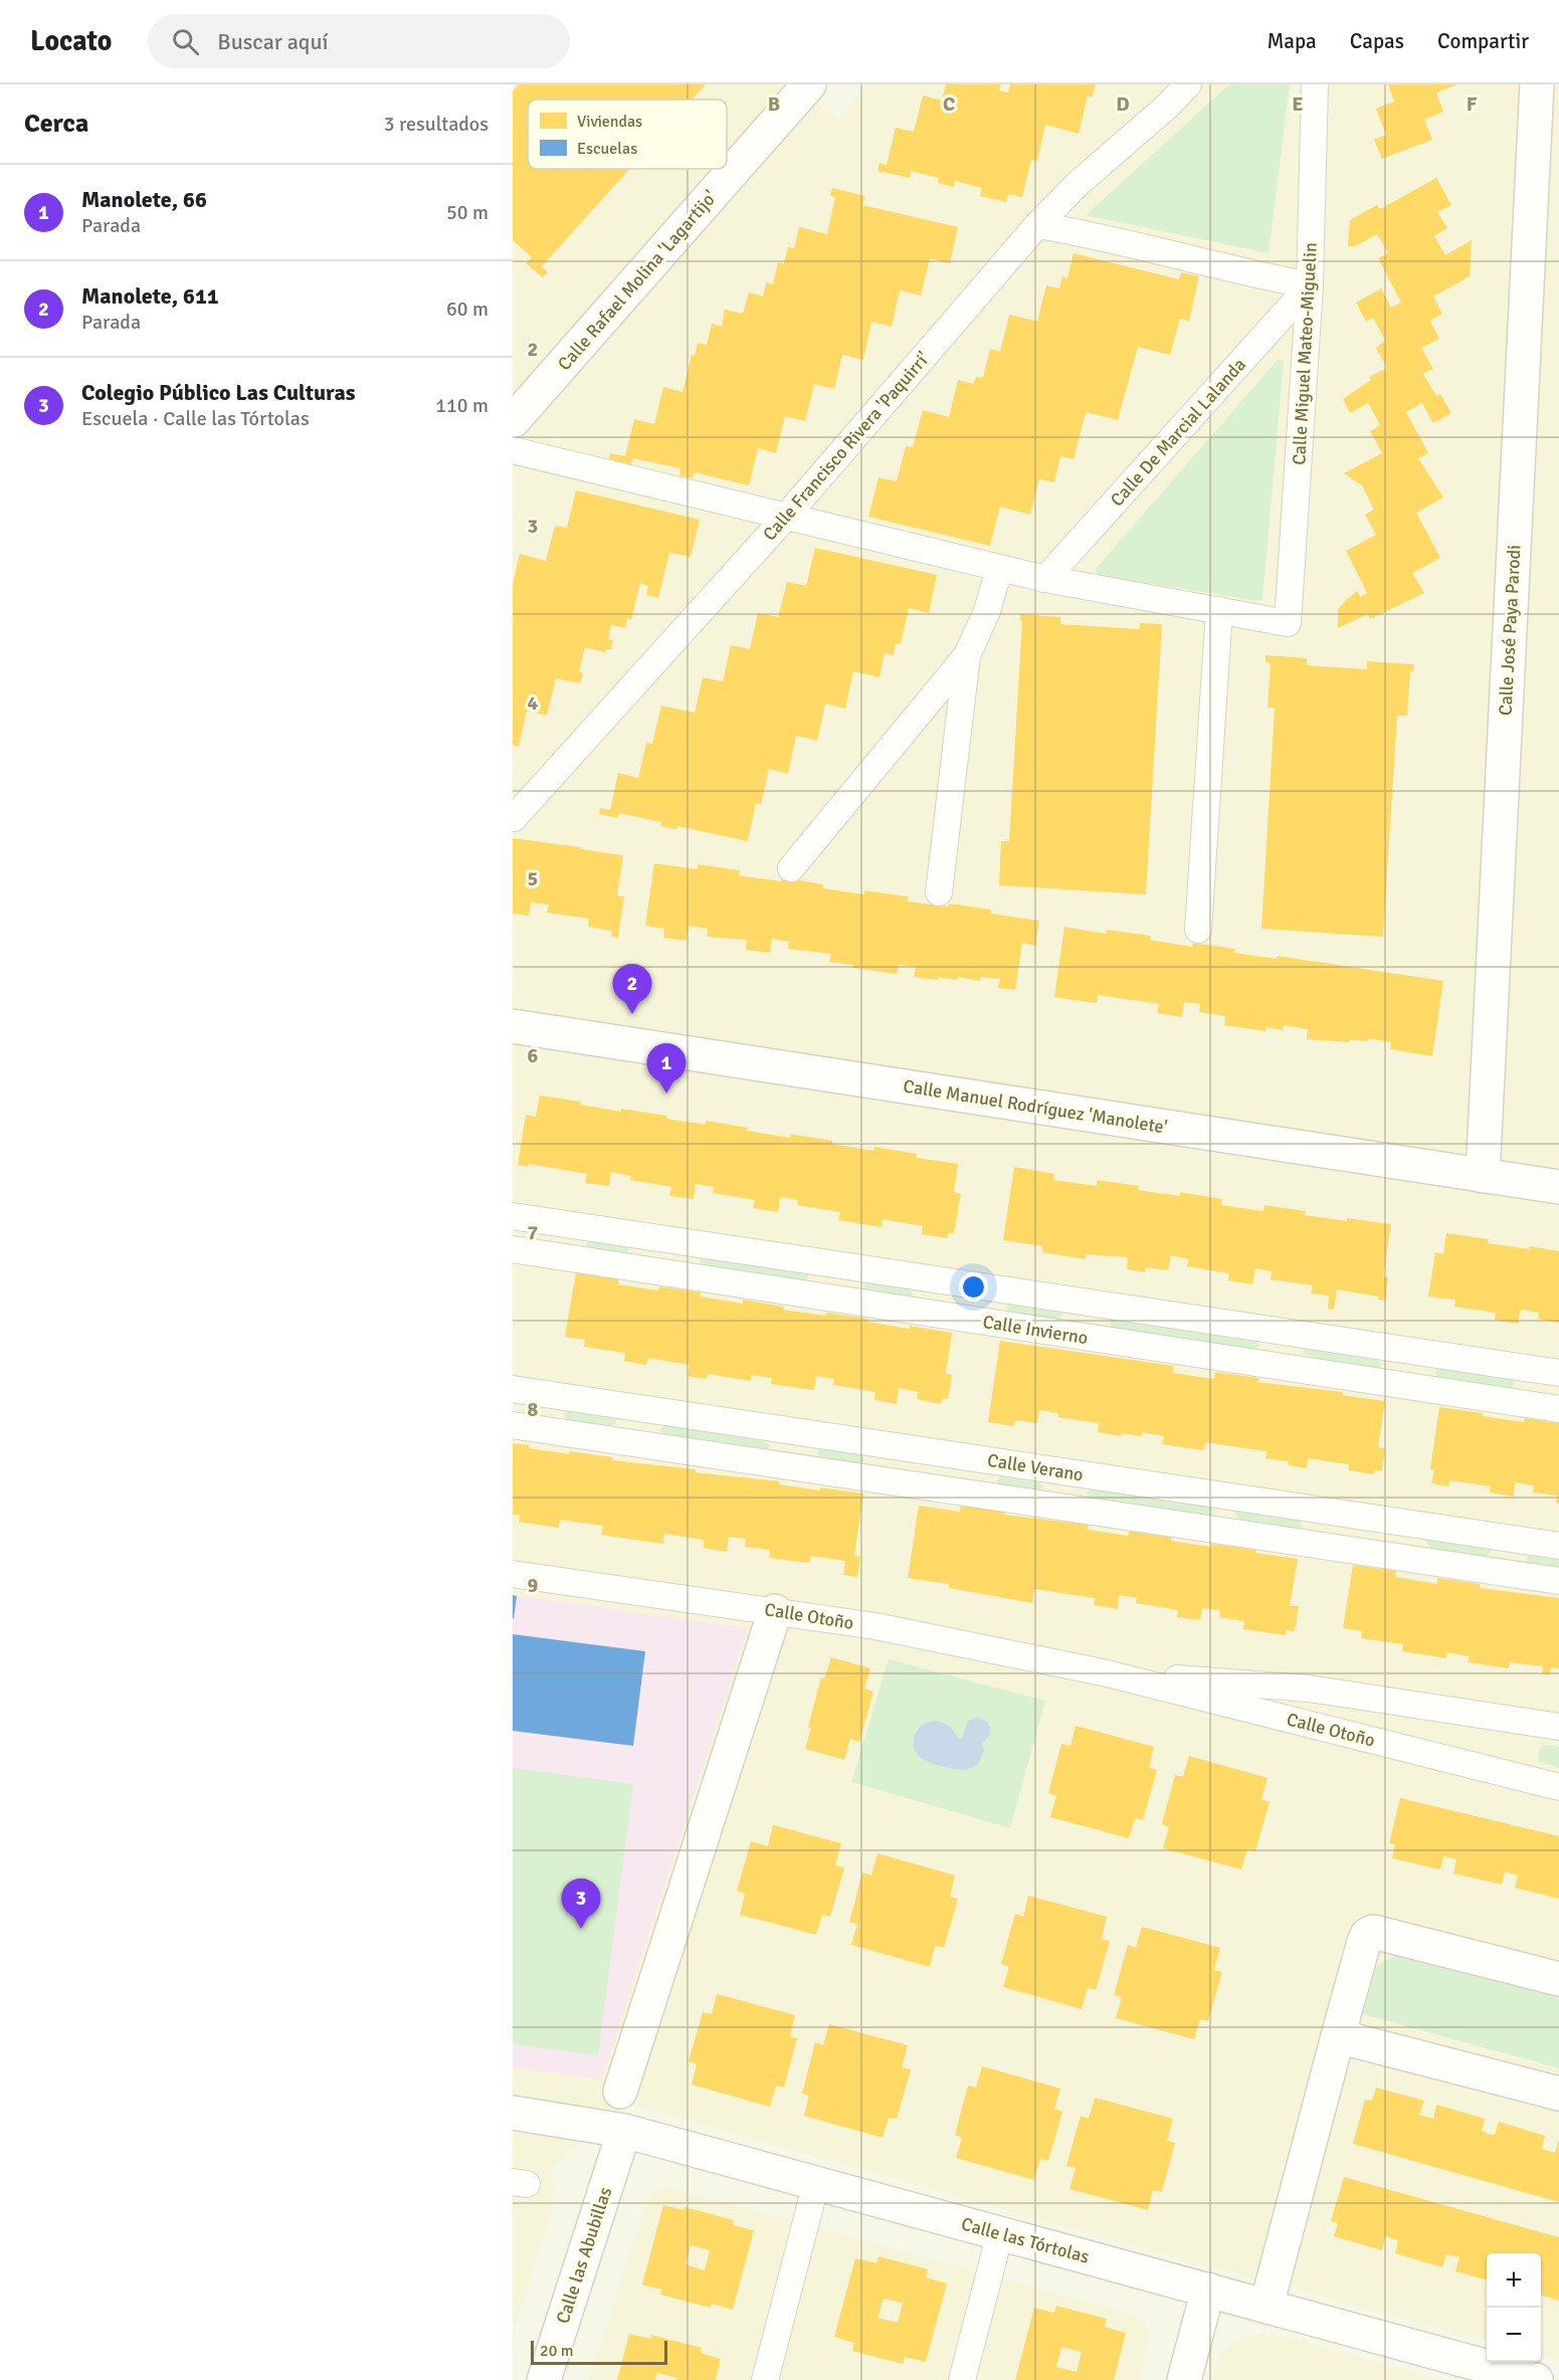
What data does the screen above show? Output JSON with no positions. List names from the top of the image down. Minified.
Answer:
{"streets":{"street":["Calle Rafael Molina 'Lagartijo'","Calle José Paya Parodi","Calle Manuel Rodríguez 'Manolete'","Calle las Tórtolas","Calle las Abubillas"],"lane":["Calle Miguel Mateo-Miguelin","Calle De Marcial Lalanda","Calle Francisco Rivera 'Paquirri'","Calle Invierno","Calle Verano","Calle Otoño"]},"crossings":[["Calle Miguel Mateo-Miguelin","Calle De Marcial Lalanda"],["Calle José Paya Parodi","Calle Manuel Rodríguez 'Manolete'"],["Calle las Tórtolas","Calle las Abubillas"]],"legend":["Viviendas","Escuelas"],"scale_bar":"20 m","page":{"header":"Locato","search":"Buscar aquí","nav":["Mapa","Capas","Compartir"],"heading":["Cerca","3 resultados"],"list":[{"mark":"1","name":"Manolete, 66","note":"Parada","value":"50 m"},{"mark":"2","name":"Manolete, 611","note":"Parada","value":"60 m"},{"mark":"3","name":"Colegio Público Las Culturas","note":"Escuela · Calle las Tórtolas","value":"110 m"}],"pins":["2","1","3"],"map_buttons":["+","−"],"scale":"20 m"},"grid":{"columns":["B","C","D","E","F"],"rows":["2","3","4","5","6","7","8","9"]}}
